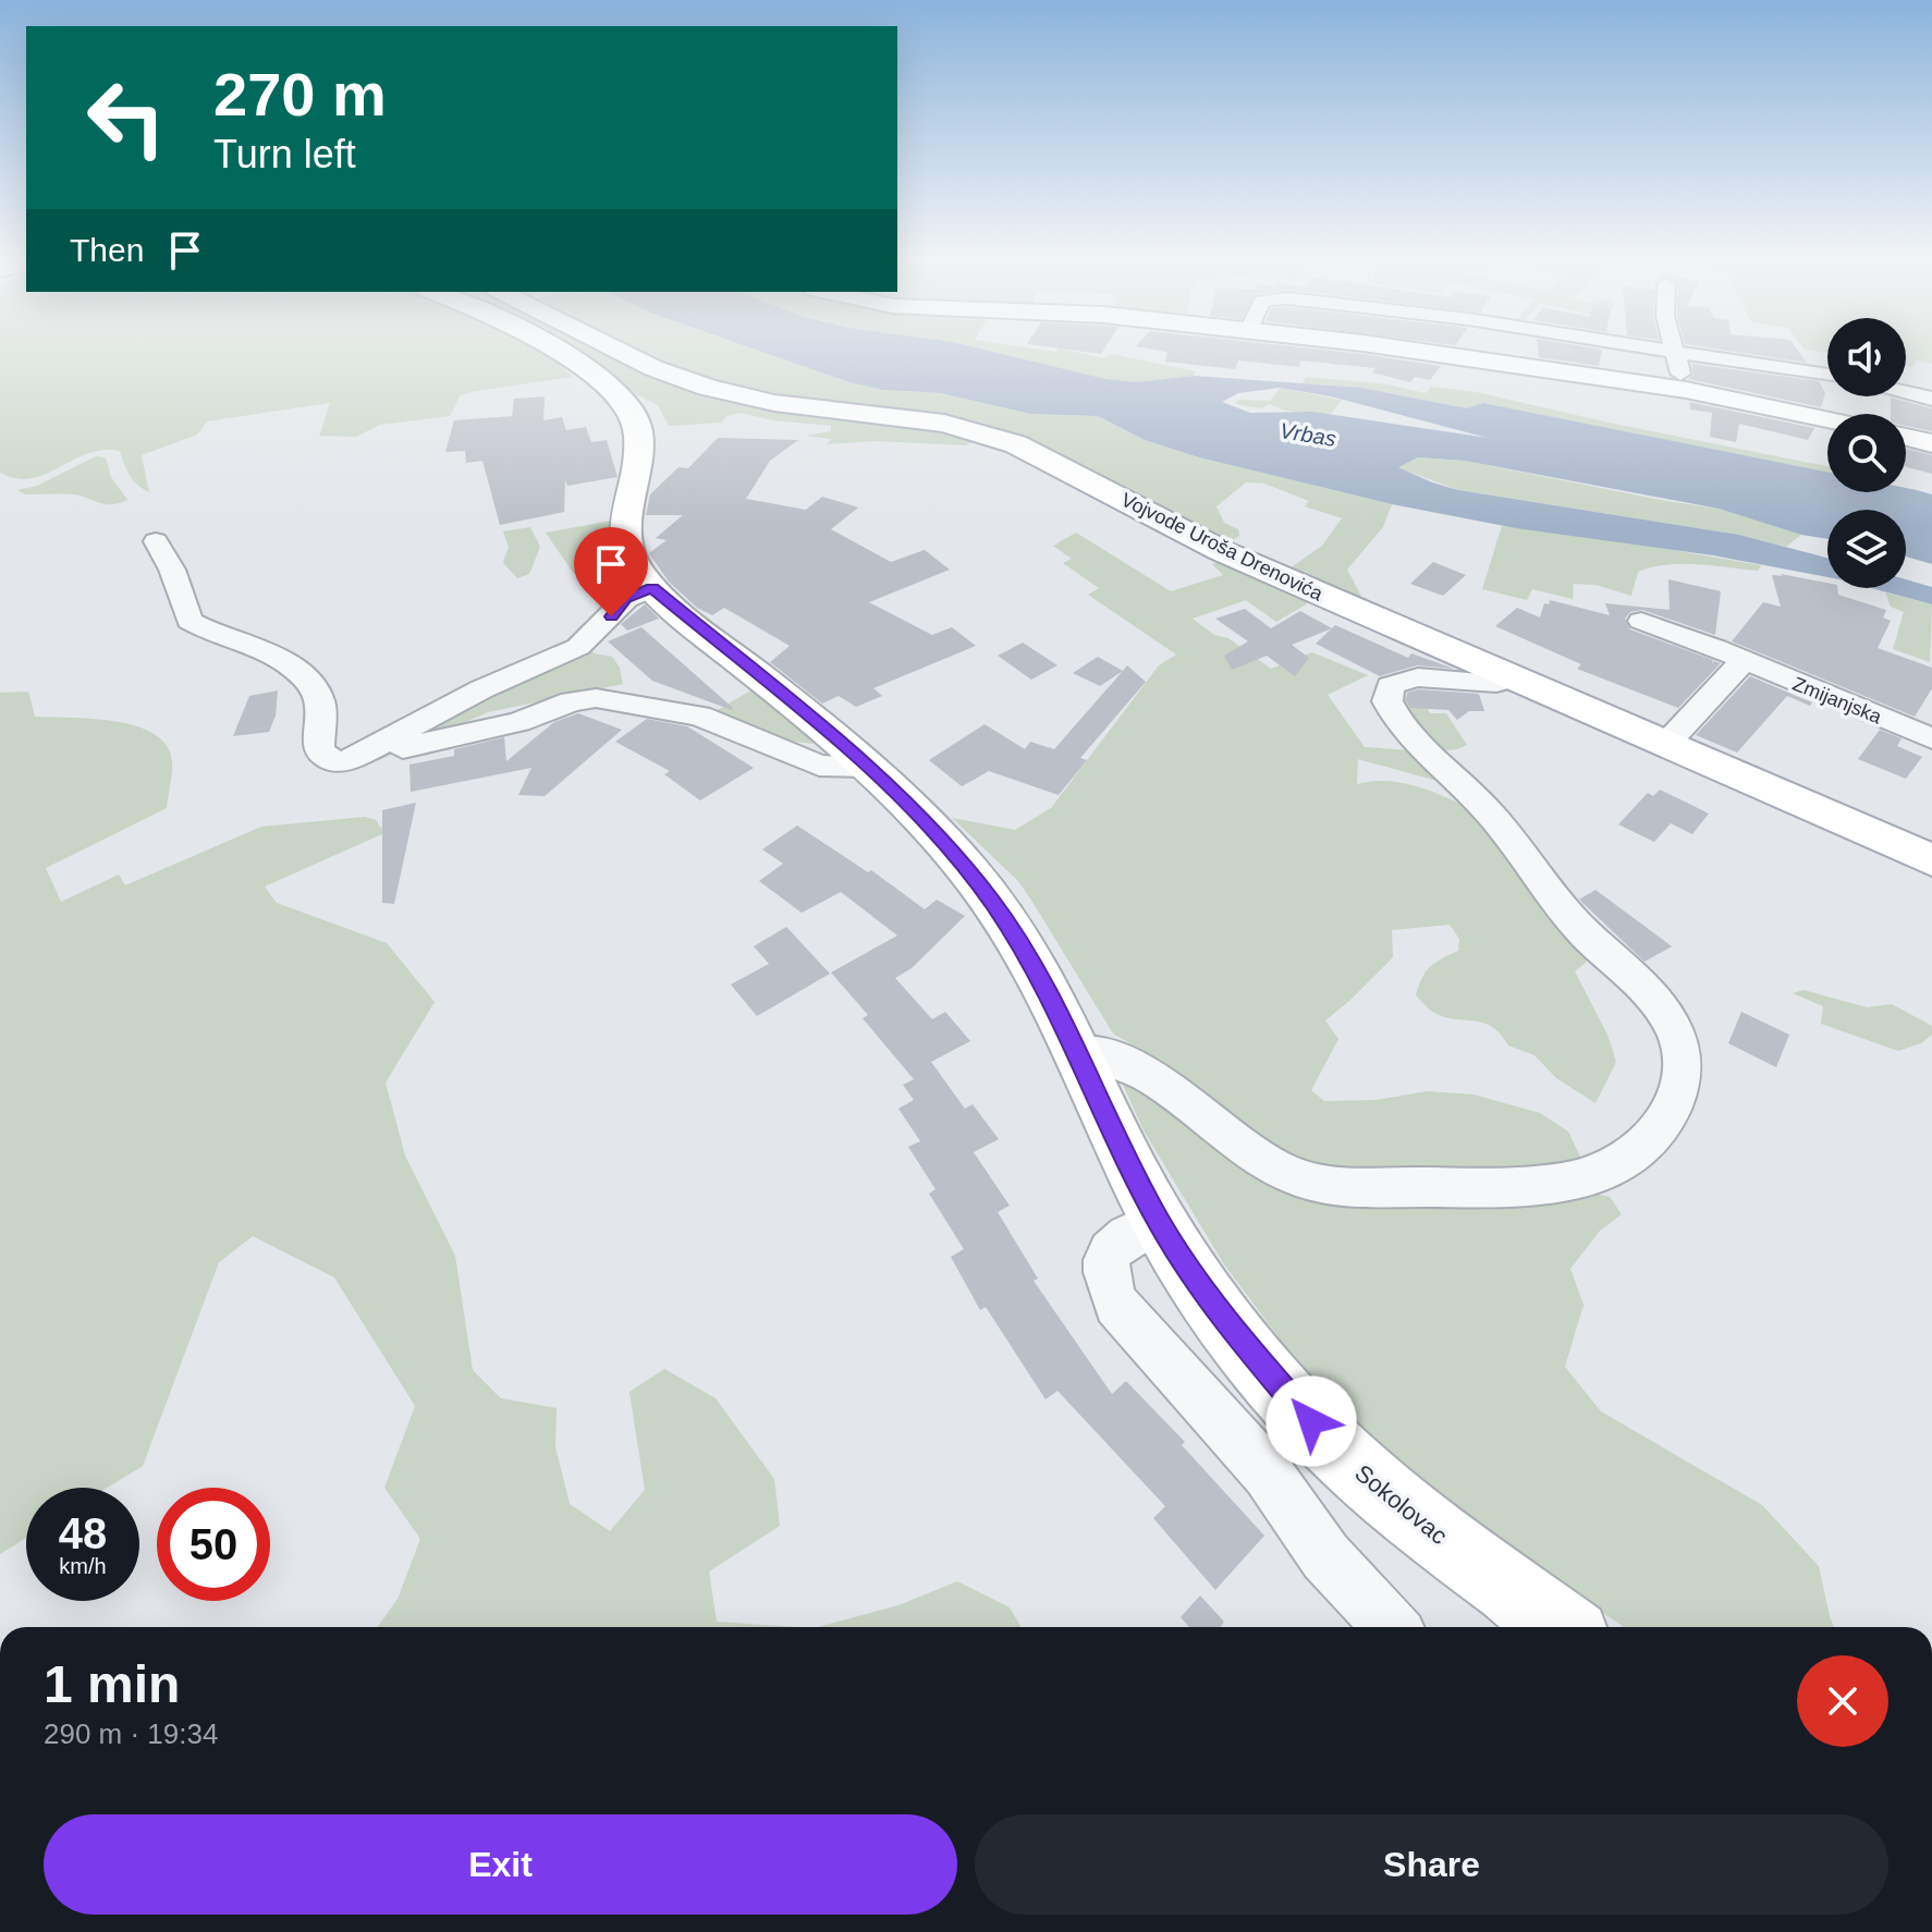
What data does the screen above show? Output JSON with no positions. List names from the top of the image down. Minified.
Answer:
{"streets":{"main road":["Vojvode Uroša Drenovića","Sokolovac"],"street":["Zmijanjska"]},"water":["Vrbas"],"page":{"turn":["270 m","Turn left"],"then":"Then","speed":"48 km/h","limit":"50","heading":["1 min","290 m · 19:34"],"buttons":["Exit","Share"]}}
